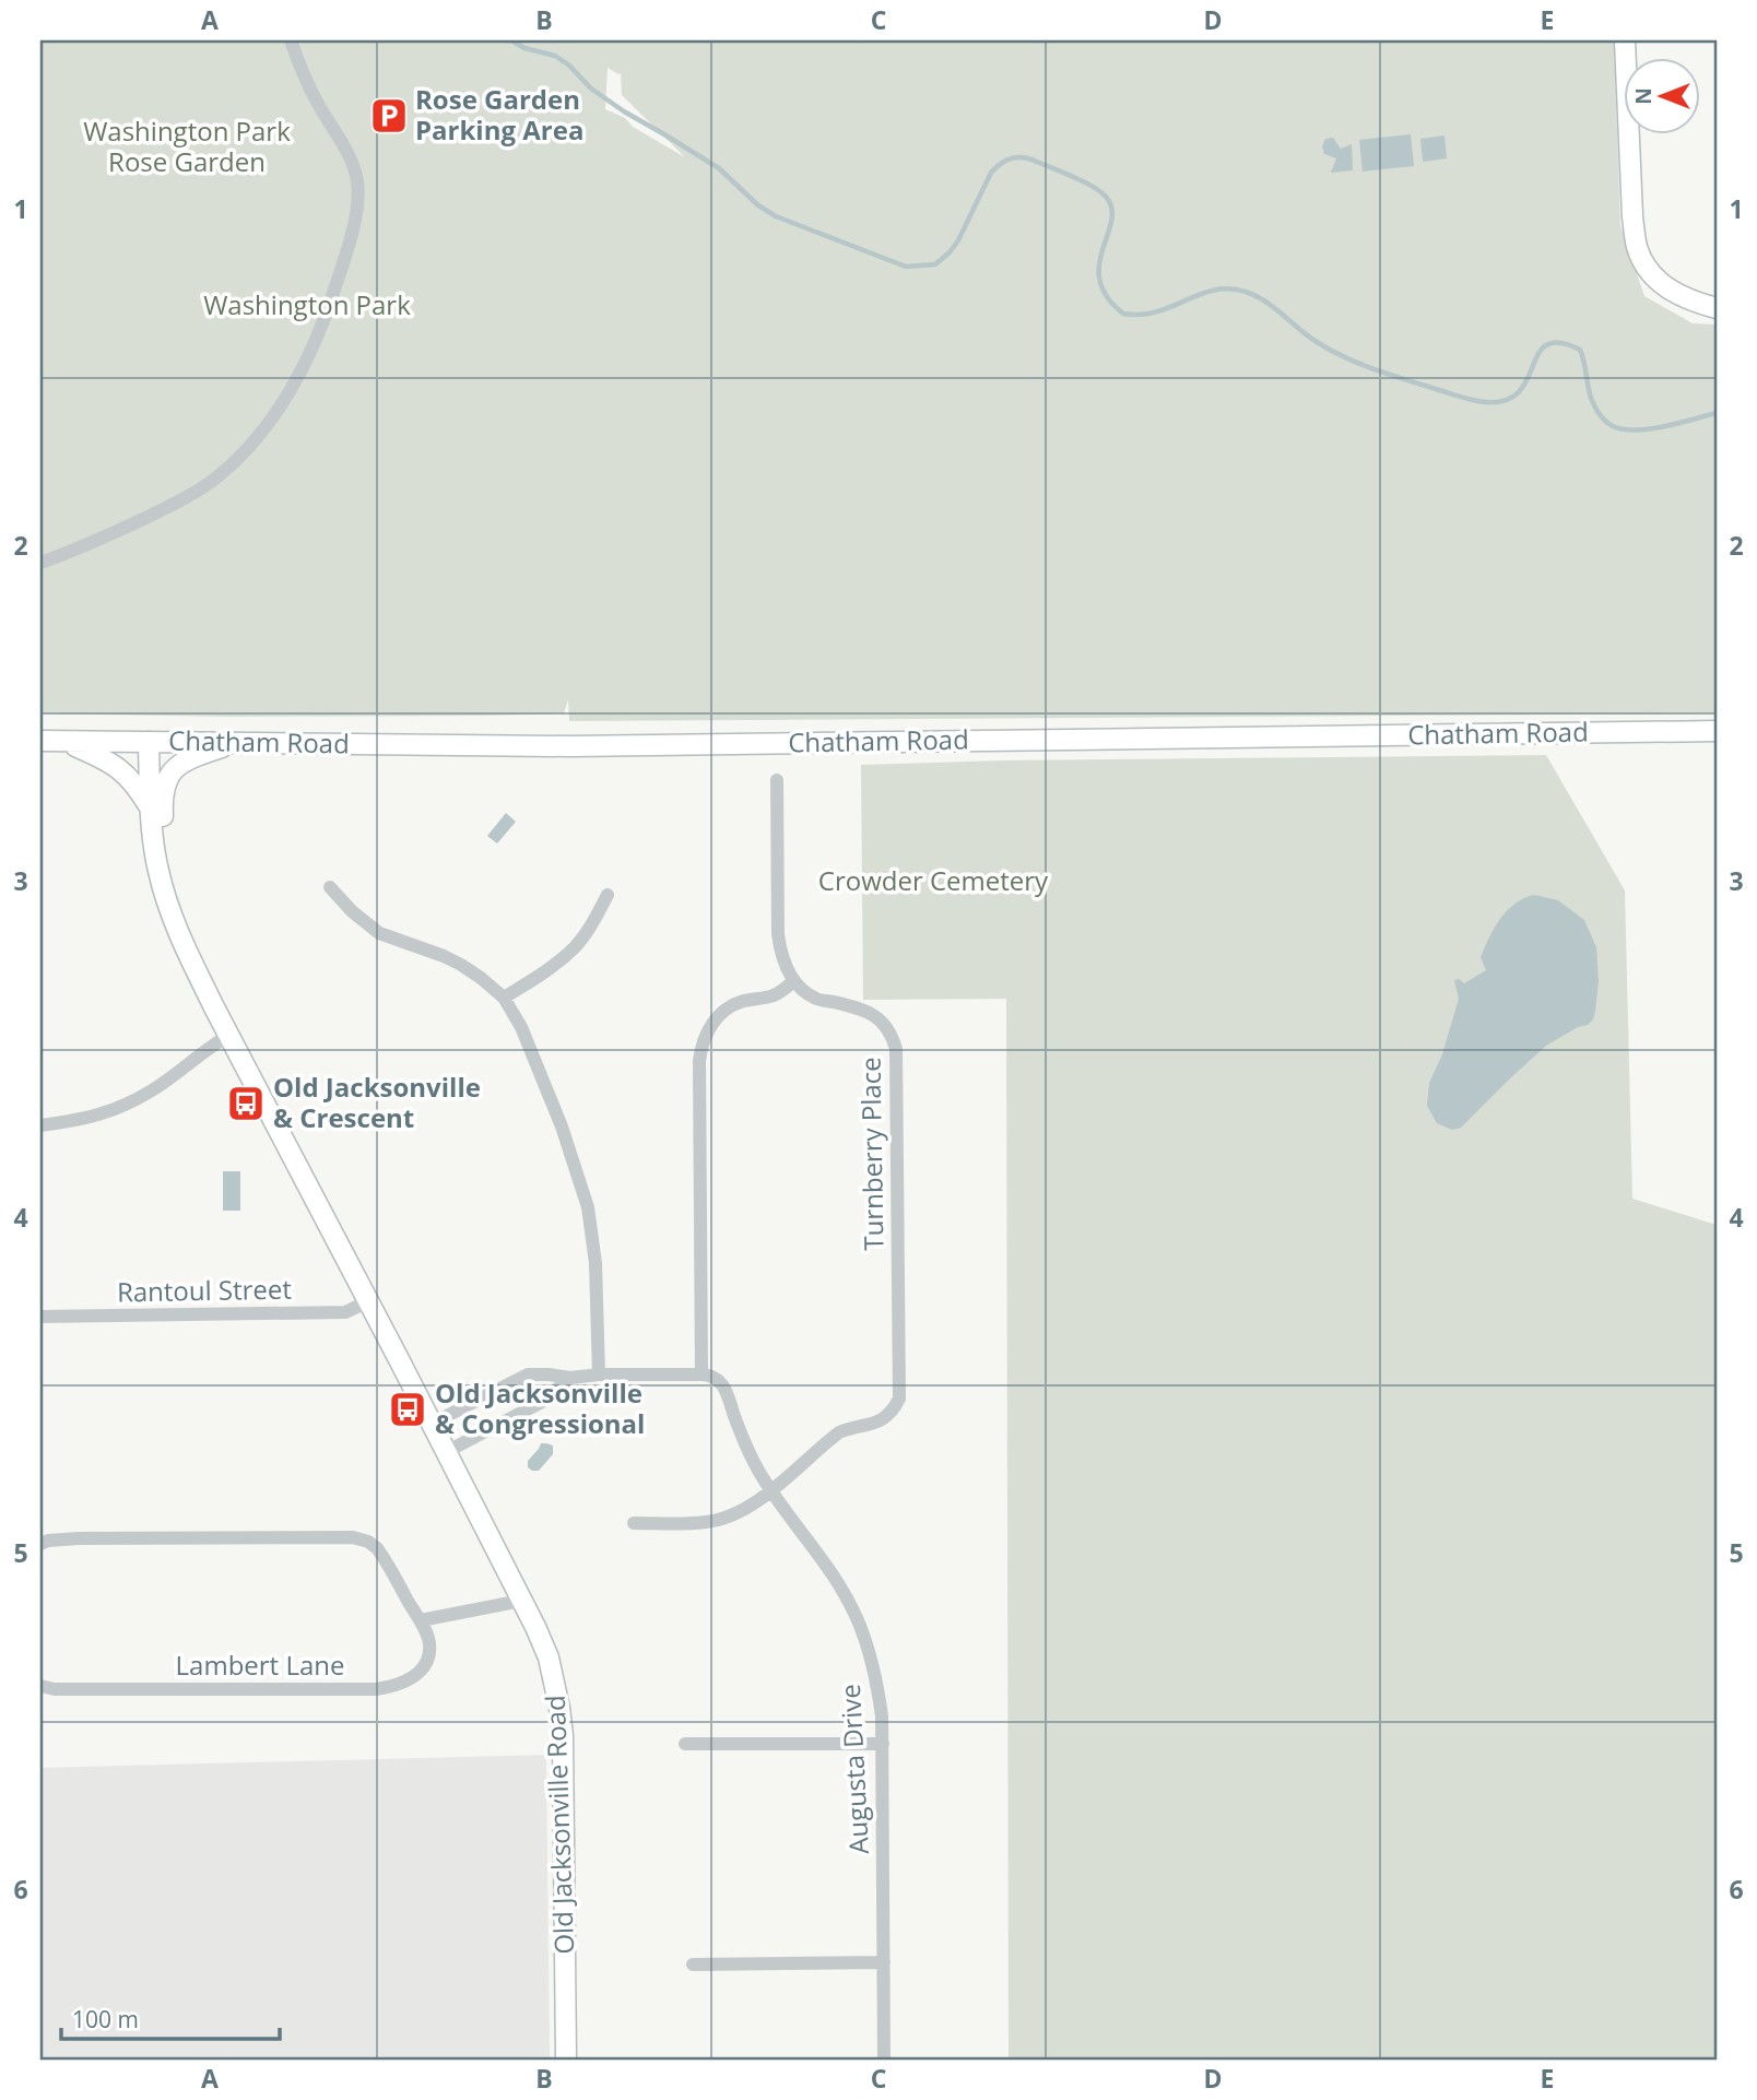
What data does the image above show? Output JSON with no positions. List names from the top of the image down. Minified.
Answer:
{"streets":{"main road":["Chatham Road","Old Jacksonville Road"],"street":["Turnberry Place","Rantoul Street","Lambert Lane","Augusta Drive"]},"crossings":[["Chatham Road","Old Jacksonville Road"],["Turnberry Place","Augusta Drive"],["Rantoul Street","Old Jacksonville Road"]],"parks":["Washington Park Rose Garden","Washington Park","Crowder Cemetery"],"places":{"parking":["Rose Garden Parking Area"],"bus stop":["Old Jacksonville & Crescent","Old Jacksonville & Congressional"]},"scale_bar":"100 m","north":"left","grid":{"columns":["A","B","C","D","E"],"rows":["1","2","3","4","5","6"]}}
